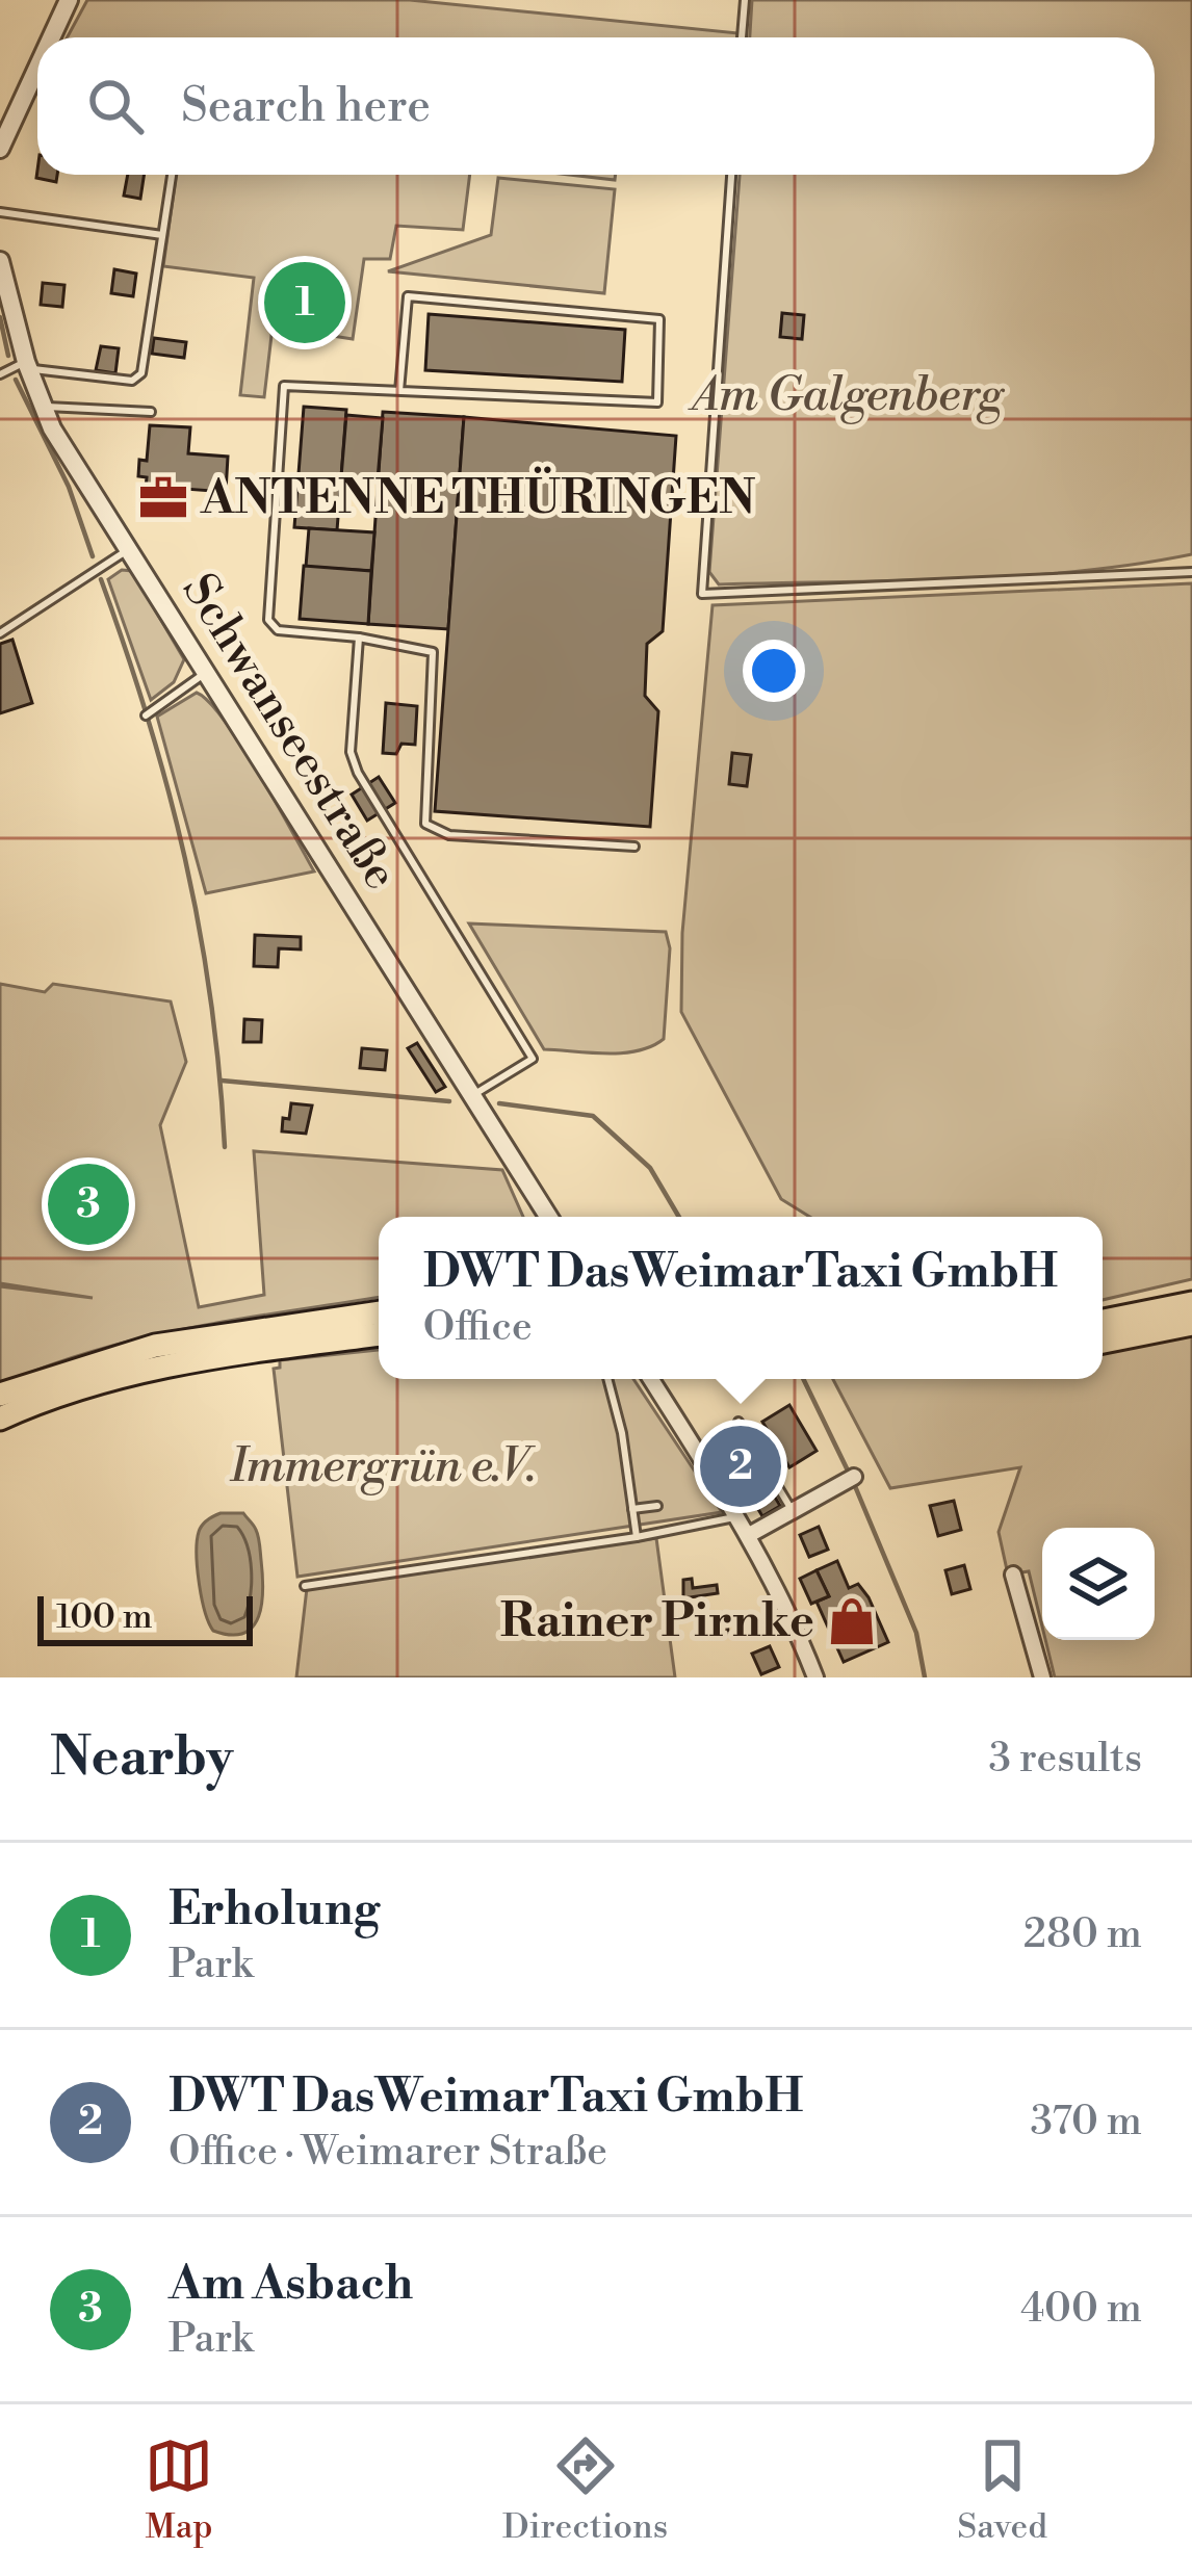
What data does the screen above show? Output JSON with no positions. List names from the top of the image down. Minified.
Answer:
{"streets":{"street":["Schwanseestraße"]},"parks":["Am Galgenberg","Immergrün e.V."],"places":{"office":["ANTENNE THÜRINGEN"],"shop":["Rainer Pirnke"]},"scale_bar":"100 m","page":{"search":"Search here","pins":["1","3","2"],"popup":["DWT DasWeimarTaxi GmbH","Office"],"scale":"100 m","heading":["Nearby","3 results"],"list":[{"mark":"1","name":"Erholung","note":"Park","value":"280 m"},{"mark":"2","name":"DWT DasWeimarTaxi GmbH","note":"Office · Weimarer Straße","value":"370 m"},{"mark":"3","name":"Am Asbach","note":"Park","value":"400 m"}],"nav":["Map","Directions","Saved"]}}
